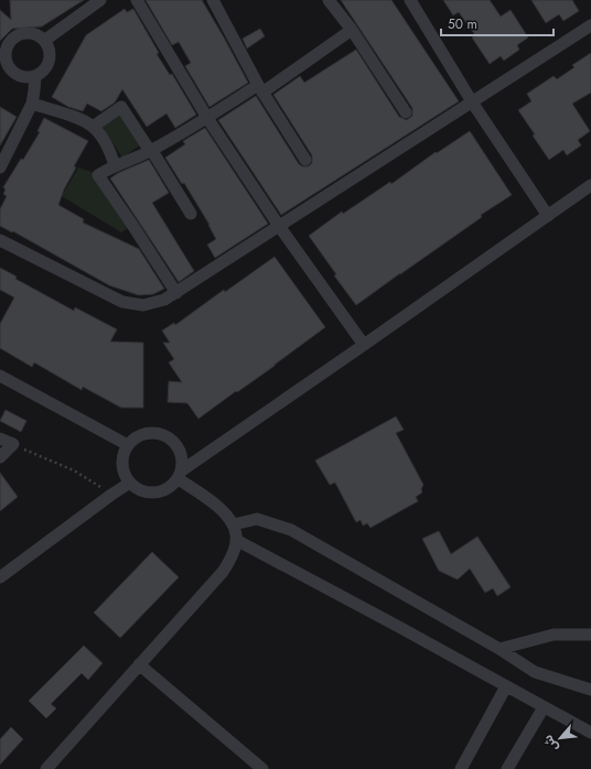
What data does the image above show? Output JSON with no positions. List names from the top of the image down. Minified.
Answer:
{"scale_bar":"50 m","north":"bottom left"}
